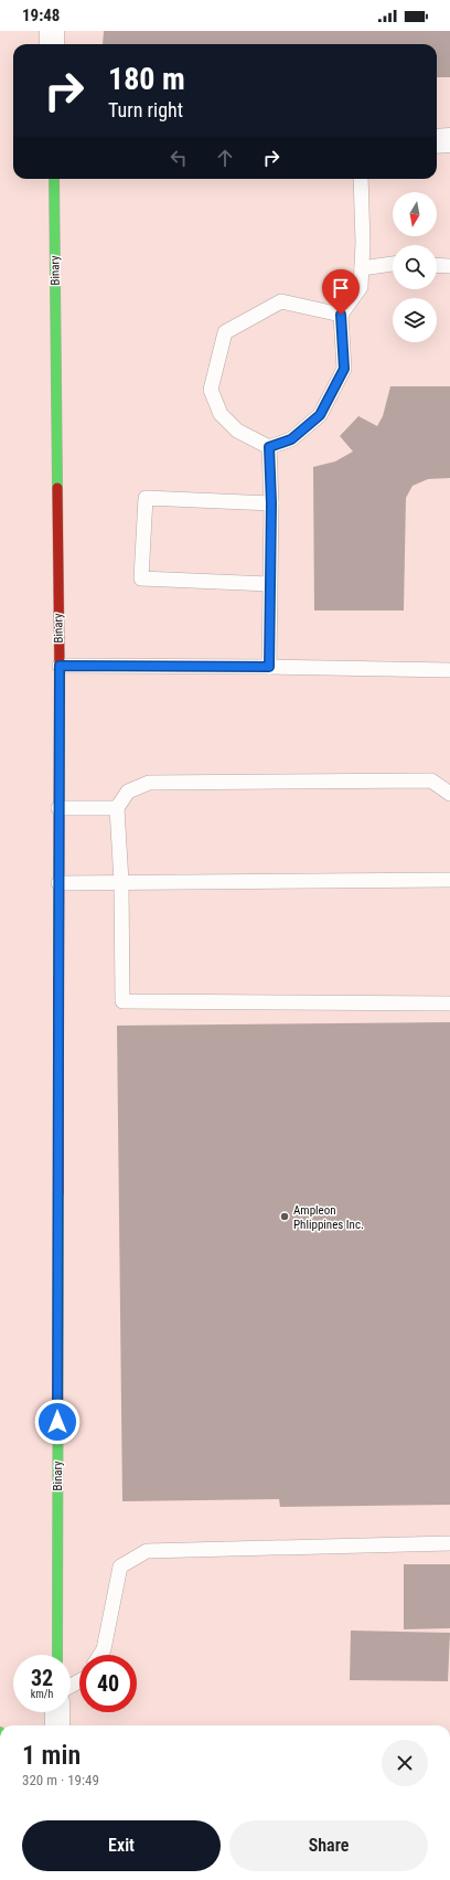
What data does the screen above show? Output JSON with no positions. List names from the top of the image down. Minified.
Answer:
{"streets":{"street":["Binary"]},"places":["Ampleon Phlippines Inc."],"north":"bottom","page":{"status":"19:48","turn":["180 m","Turn right"],"speed":"32 km/h","limit":"40","heading":["1 min","320 m · 19:49"],"buttons":["Exit","Share"]}}
